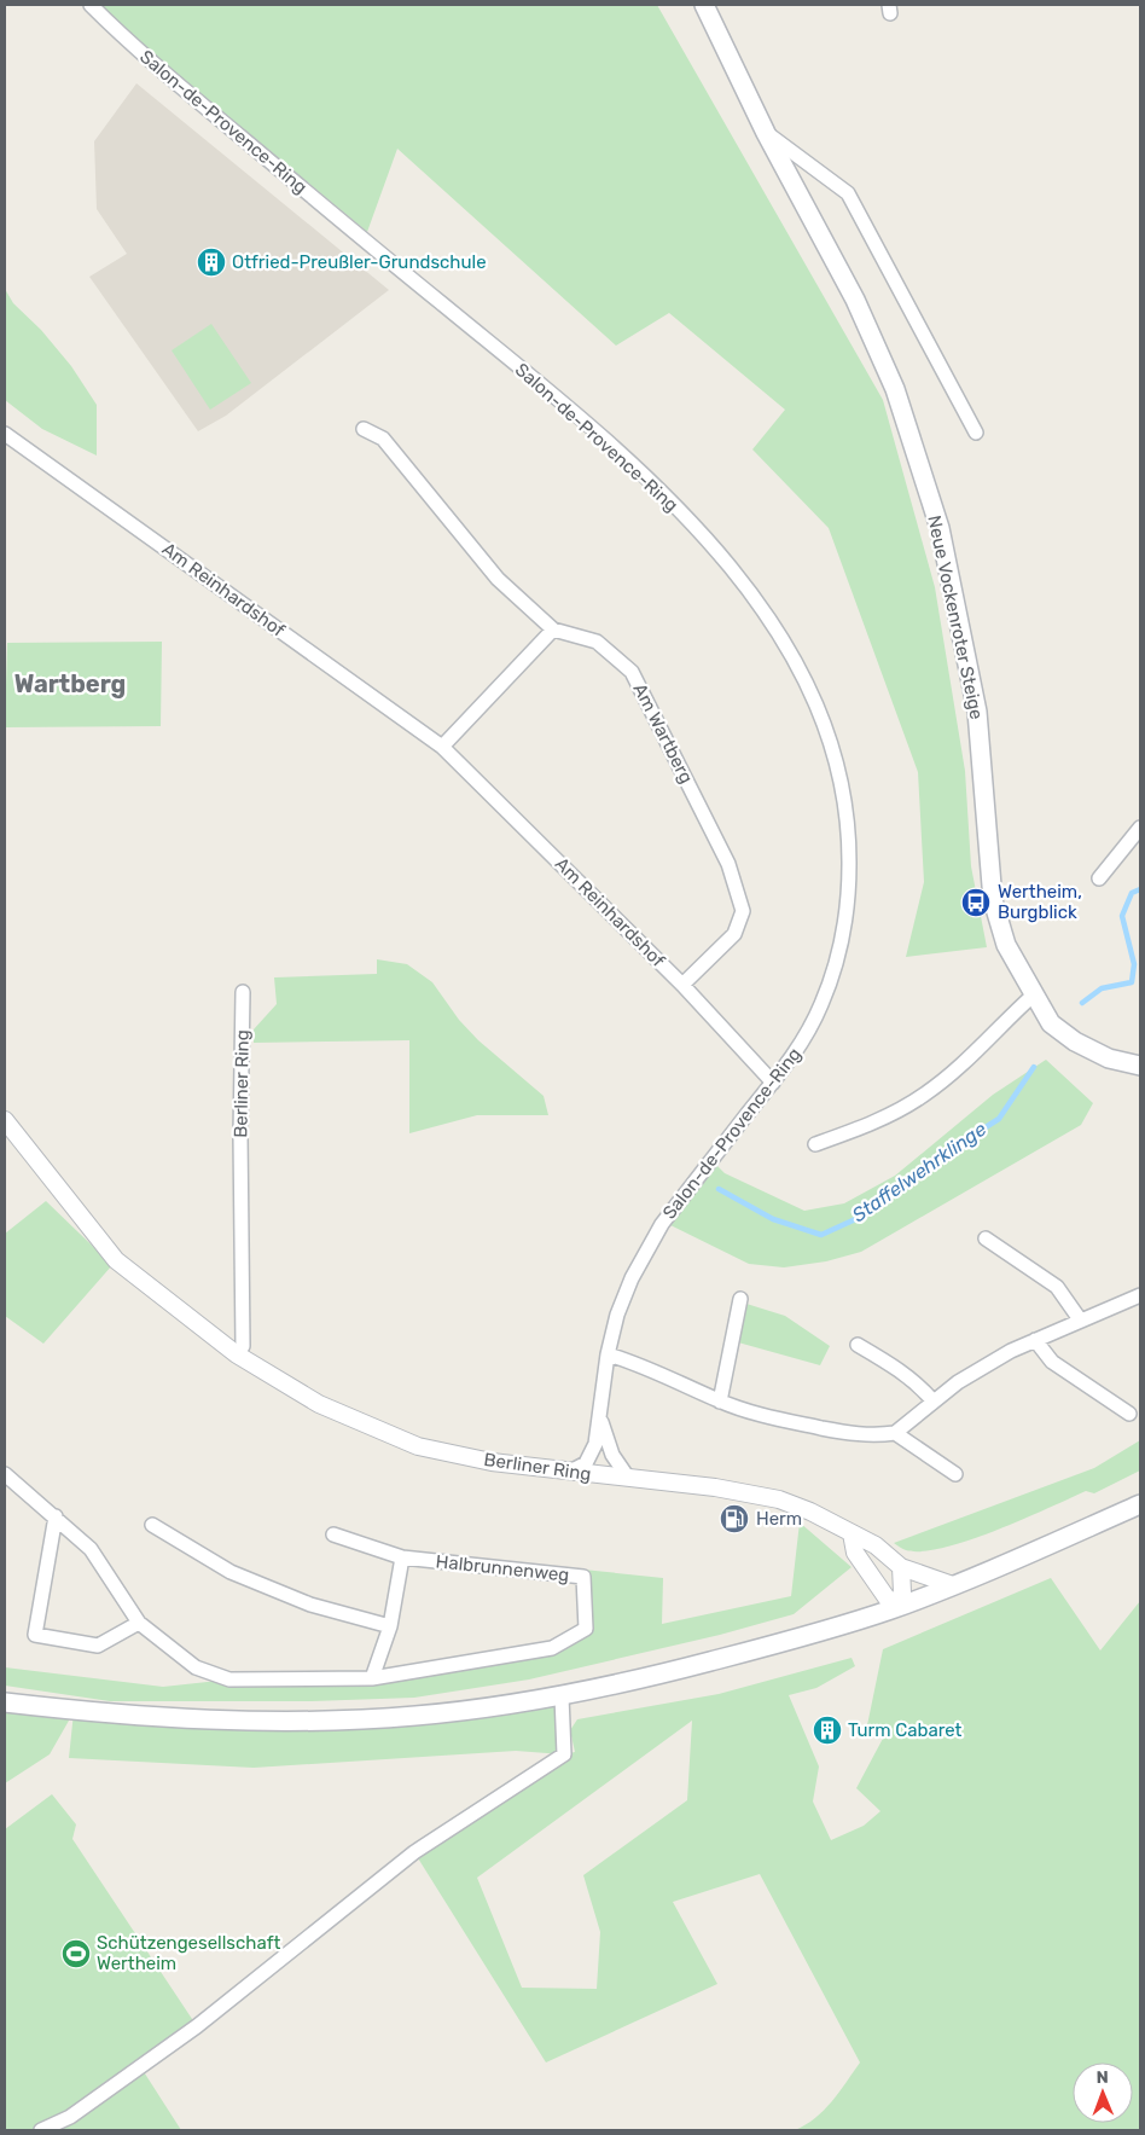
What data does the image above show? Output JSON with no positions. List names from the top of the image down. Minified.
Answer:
{"streets":{"main road":["Neue Vockenroter Steige"],"street":["Salon-de-Provence-Ring","Am Reinhardshof","Am Wartberg","Berliner Ring","Halbrunnenweg"]},"crossings":[["Salon-de-Provence-Ring","Am Reinhardshof"],["Salon-de-Provence-Ring","Berliner Ring"],["Am Reinhardshof","Am Wartberg"]],"districts":["Wartberg"],"water":["Staffelwehrklinge"],"places":{"building":["Otfried-Preußler-Grundschule","Turm Cabaret"],"bus stop":["Wertheim, Burgblick"],"fuel station":["Herm"],"sports":["Schützengesellschaft Wertheim"]},"north":"top"}
